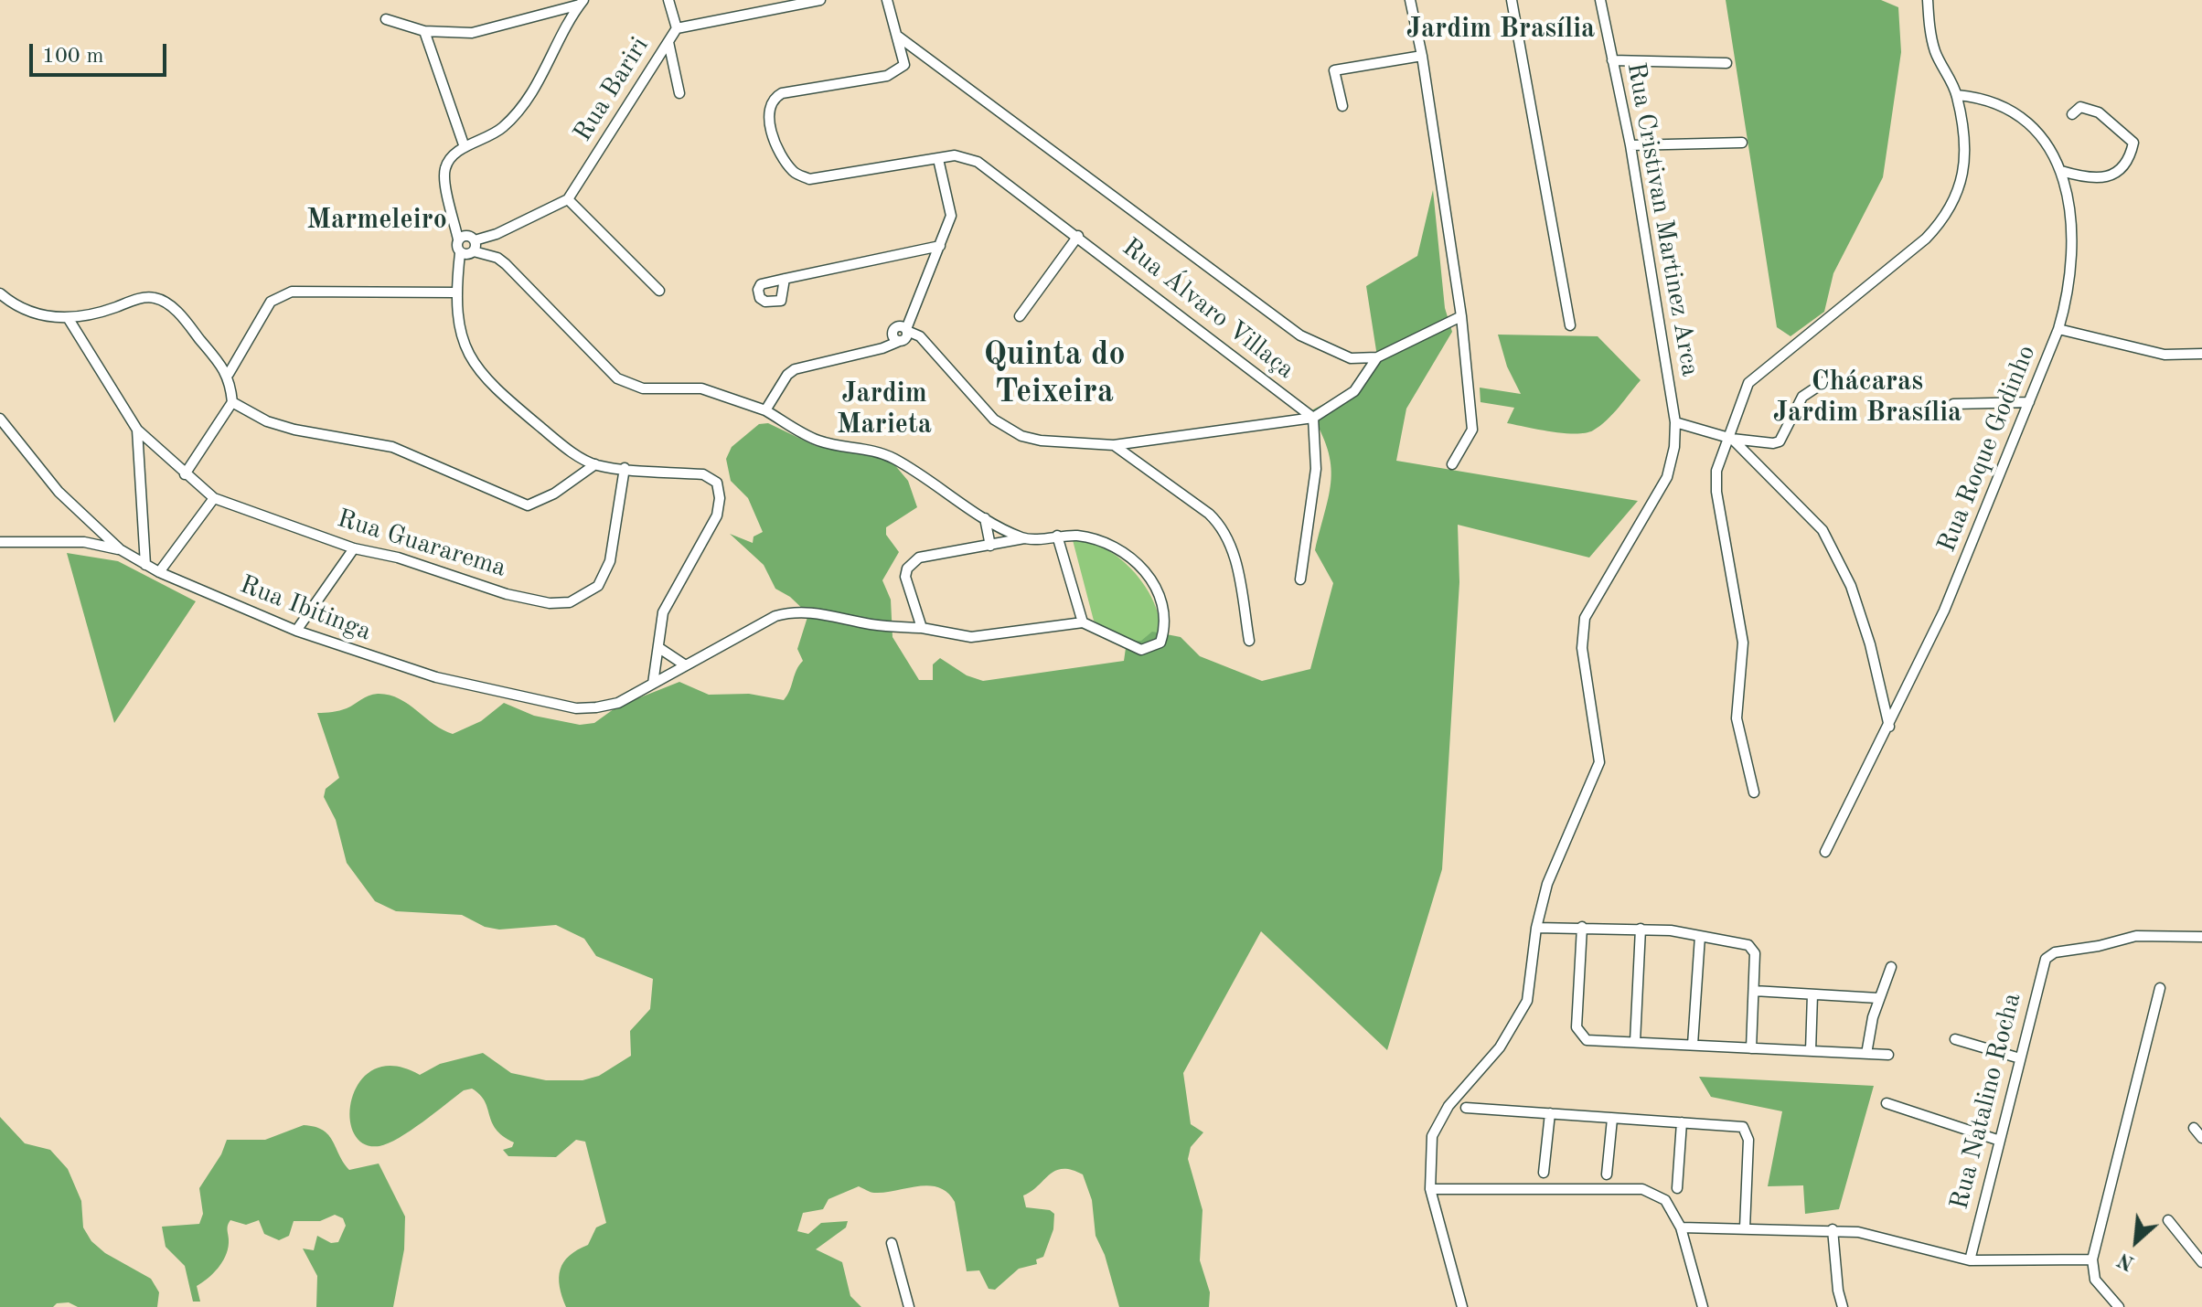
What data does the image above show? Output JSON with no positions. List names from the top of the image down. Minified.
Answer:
{"streets":{"street":["Rua Bariri","Rua Cristivan Martinez Arca","Rua Álvaro Villaça","Rua Roque Godinho","Rua Guararema","Rua Ibitinga","Rua Natalino Rocha"]},"districts":["Jardim Brasília","Marmeleiro","Quinta do Teixeira","Chácaras Jardim Brasília","Jardim Marieta"],"scale_bar":"100 m","north":"bottom left"}
